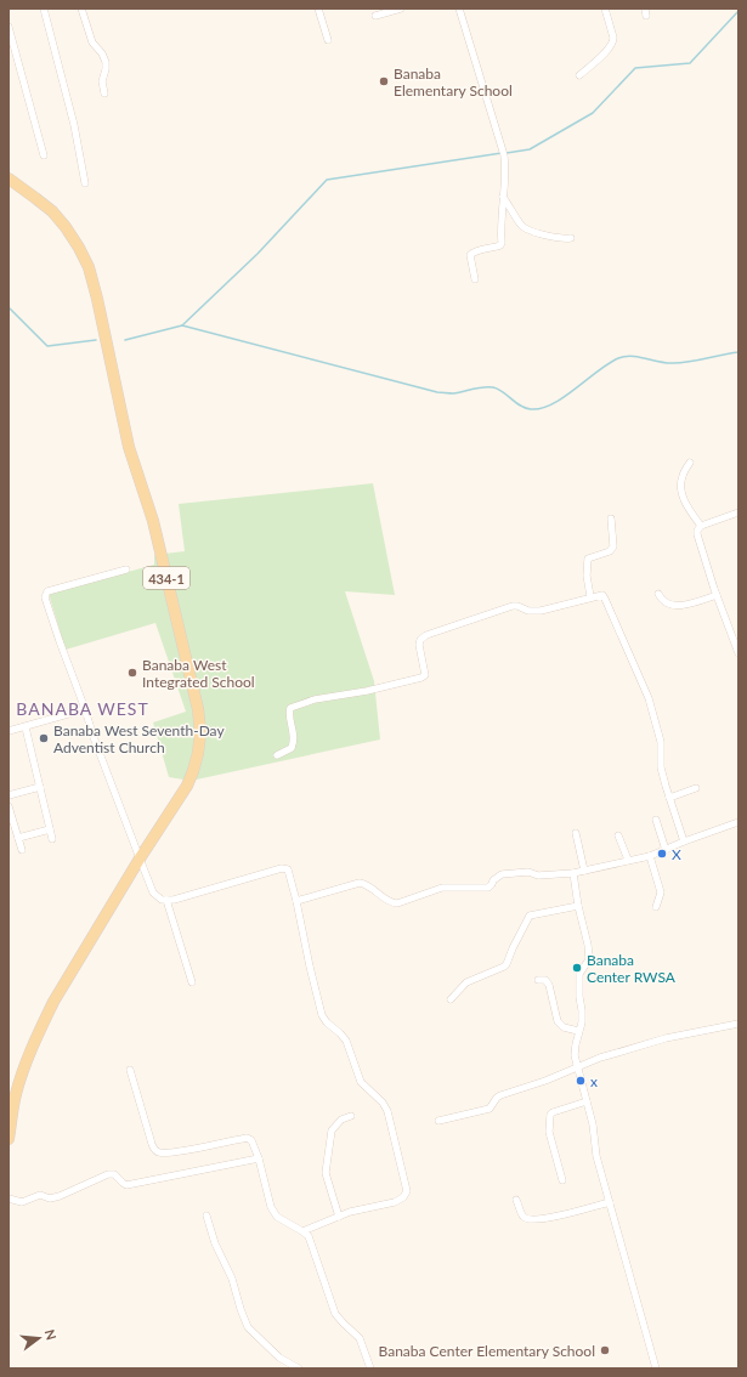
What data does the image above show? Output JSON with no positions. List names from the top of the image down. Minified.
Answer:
{"streets":{"main road":["434-1"]},"districts":["BANABA WEST"],"places":["Banaba Elementary School","Banaba West Integrated School","Banaba West Seventh-Day Adventist Church","X","Banaba Center RWSA","x","Banaba Center Elementary School"],"north":"right"}
